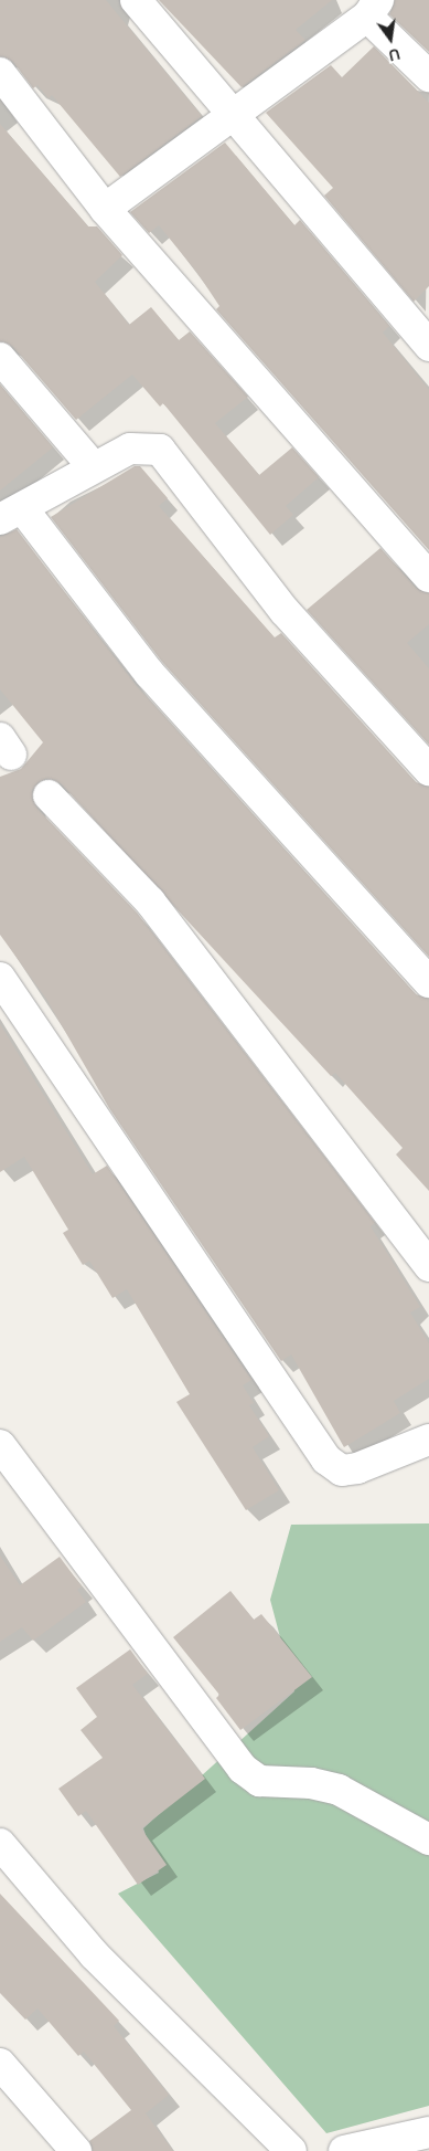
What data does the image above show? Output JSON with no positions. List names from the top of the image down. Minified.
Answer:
{"north":"bottom"}
